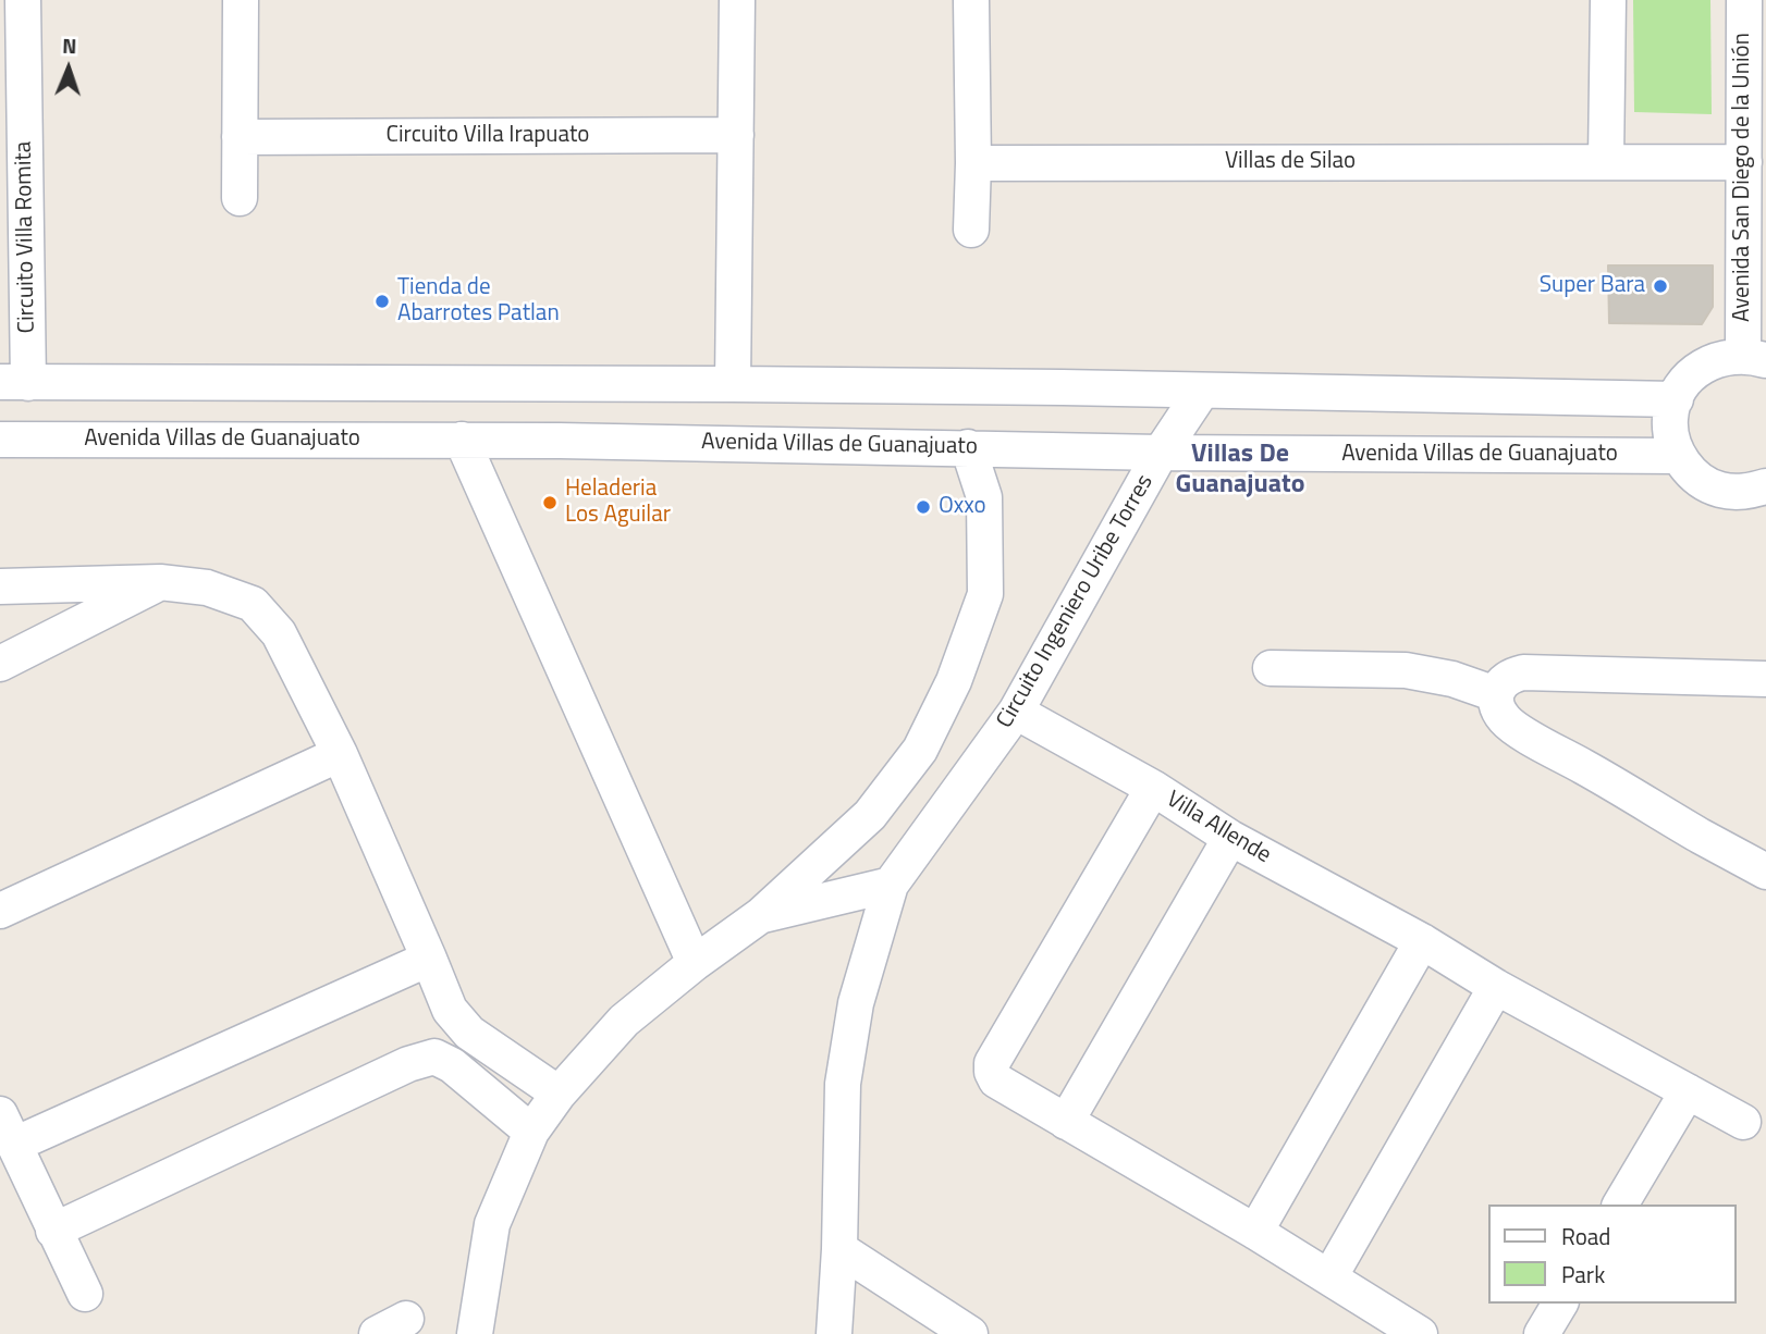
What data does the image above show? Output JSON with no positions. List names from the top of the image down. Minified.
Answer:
{"streets":{"street":["Circuito Villa Irapuato","Villas de Silao","Avenida San Diego de la Unión","Circuito Villa Romita","Avenida Villas de Guanajuato","Circuito Ingeniero Uribe Torres","Villa Allende"]},"crossings":[["Villas de Silao","Avenida San Diego de la Unión"],["Avenida Villas de Guanajuato","Circuito Ingeniero Uribe Torres"],["Circuito Ingeniero Uribe Torres","Villa Allende"]],"districts":["Villas De Guanajuato"],"places":["Super Bara","Tienda de Abarrotes Patlan","Heladeria Los Aguilar","Oxxo"],"legend":["Road","Park"],"north":"top"}
